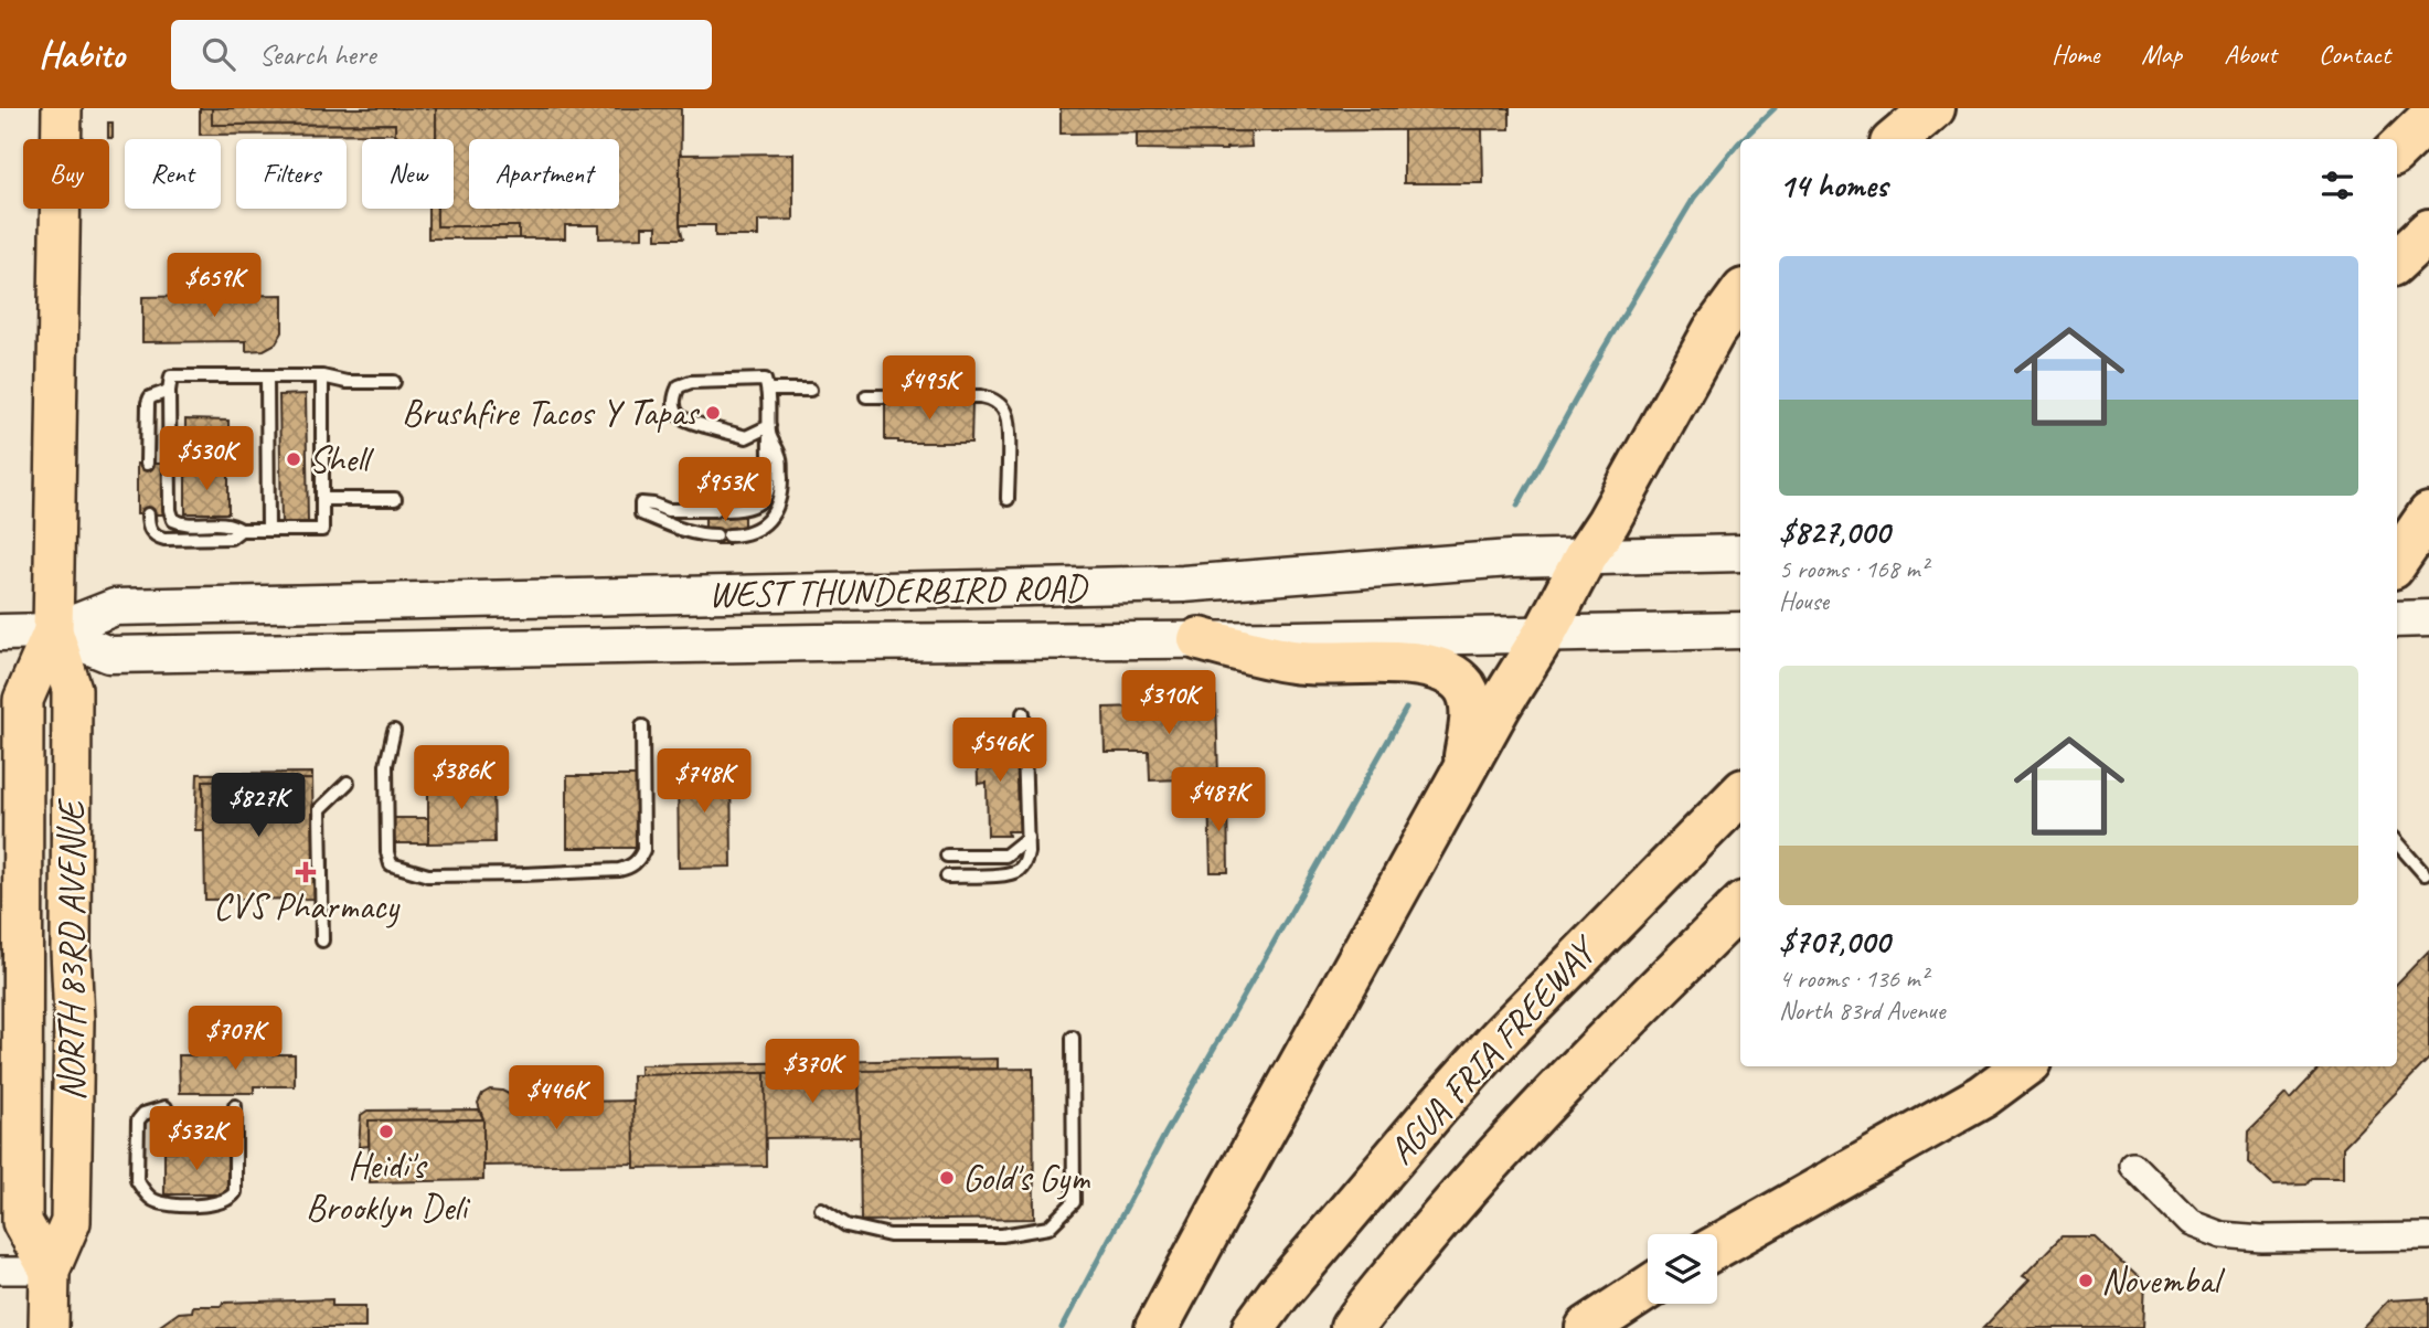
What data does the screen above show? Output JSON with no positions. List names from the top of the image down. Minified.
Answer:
{"streets":{"highway":["AGUA FRIA FREEWAY"],"main road":["WEST THUNDERBIRD ROAD","NORTH 83RD AVENUE"]},"crossings":[["WEST THUNDERBIRD ROAD","NORTH 83RD AVENUE"]],"places":{"other":["Brushfire Tacos Y Tapas","Shell","Heidi's Brooklyn Deli","Gold's Gym","Novembal"],"health":["CVS Pharmacy"]},"page":{"header":"Habito","search":"Search here","nav":["Home","Map","About","Contact"],"chip":["Buy","Rent","Filters","New","Apartment"],"heading":"14 homes","list":[{"name":"$827,000","note":"5 rooms · 168 m² · House"},{"name":"$707,000","note":"4 rooms · 136 m² · North 83rd Avenue"}],"price":["$659K","$495K","$530K","$953K","$310K","$546K","$386K","$748K","$487K","$827K","$707K","$370K","$446K","$532K"]}}
